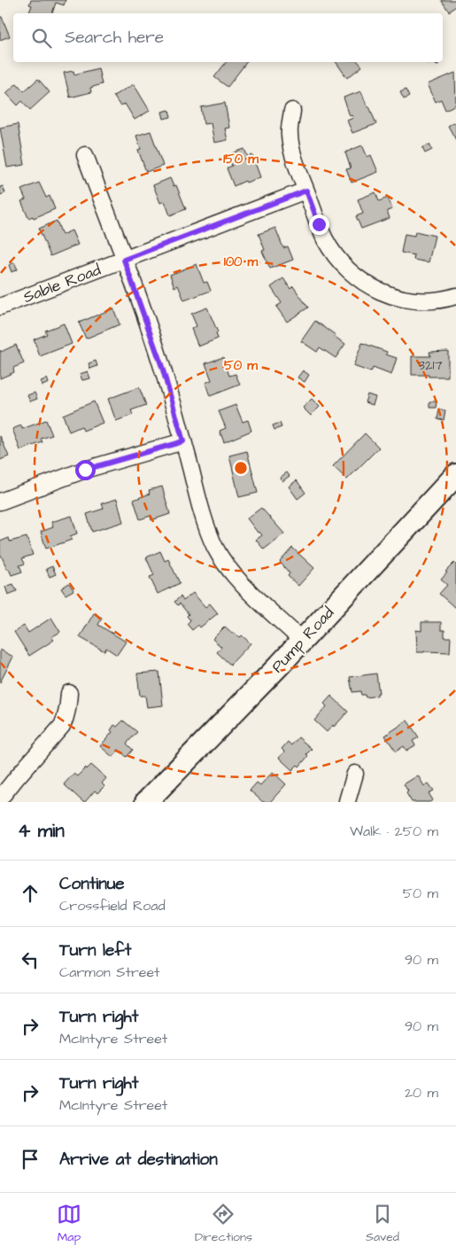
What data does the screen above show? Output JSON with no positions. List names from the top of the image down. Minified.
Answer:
{"streets":{"main road":["Pump Road"],"street":["Sable Road"]},"house_numbers":["3217"],"page":{"search":"Search here","heading":["4 min","Walk · 250 m"],"list":[["Continue","Crossfield Road","50 m"],["Turn left","Carmon Street","90 m"],["Turn right","McIntyre Street","90 m"],["Turn right","McIntyre Street","20 m"],"Arrive at destination"],"nav":["Map","Directions","Saved"]},"rings":["150 m","100 m","50 m"]}
